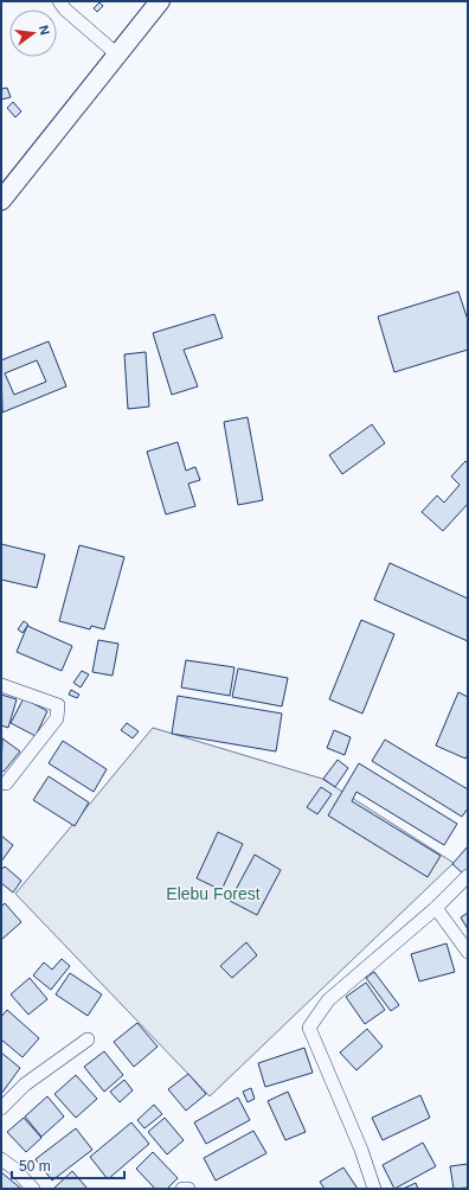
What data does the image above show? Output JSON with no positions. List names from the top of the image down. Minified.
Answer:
{"parks":["Elebu Forest"],"scale_bar":"50 m","north":"right"}
